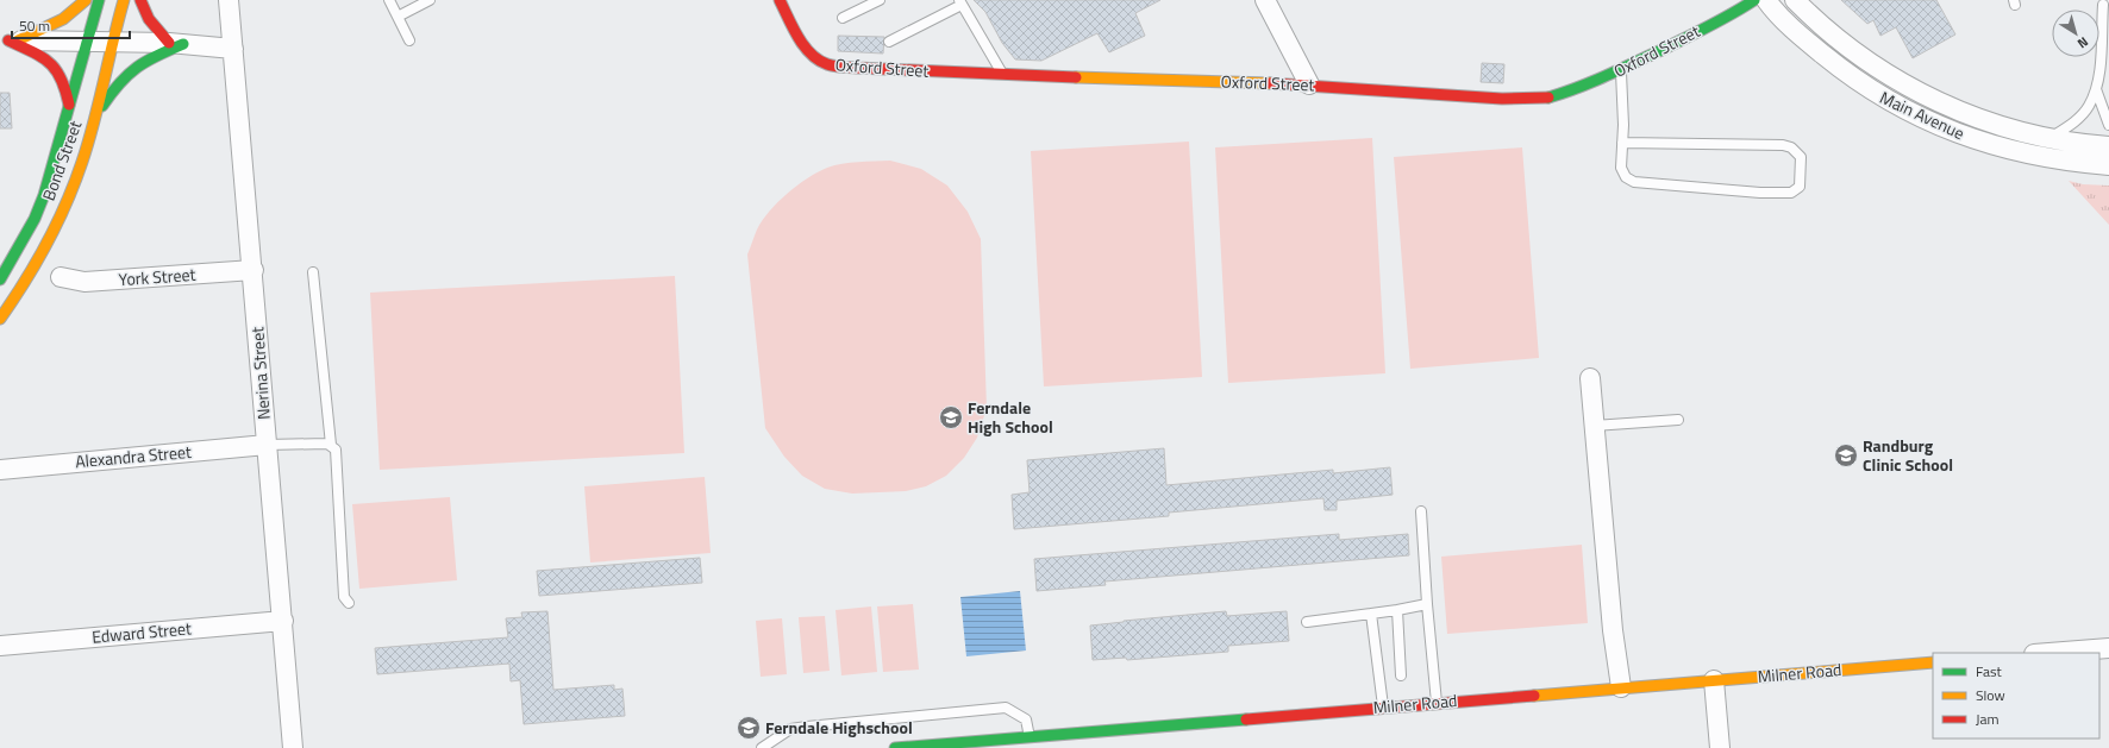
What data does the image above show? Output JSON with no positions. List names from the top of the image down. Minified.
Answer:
{"streets":{"street":["Oxford Street","Main Avenue","Bond Street","York Street","Nerina Street","Alexandra Street","Edward Street","Milner Road"]},"crossings":[["Oxford Street","Main Avenue"],["York Street","Nerina Street"],["Nerina Street","Alexandra Street"],["Nerina Street","Edward Street"]],"places":{"school or university":["Ferndale High School","Randburg Clinic School","Ferndale Highschool"]},"legend":["Fast","Slow","Jam"],"scale_bar":"50 m","north":"bottom right"}
